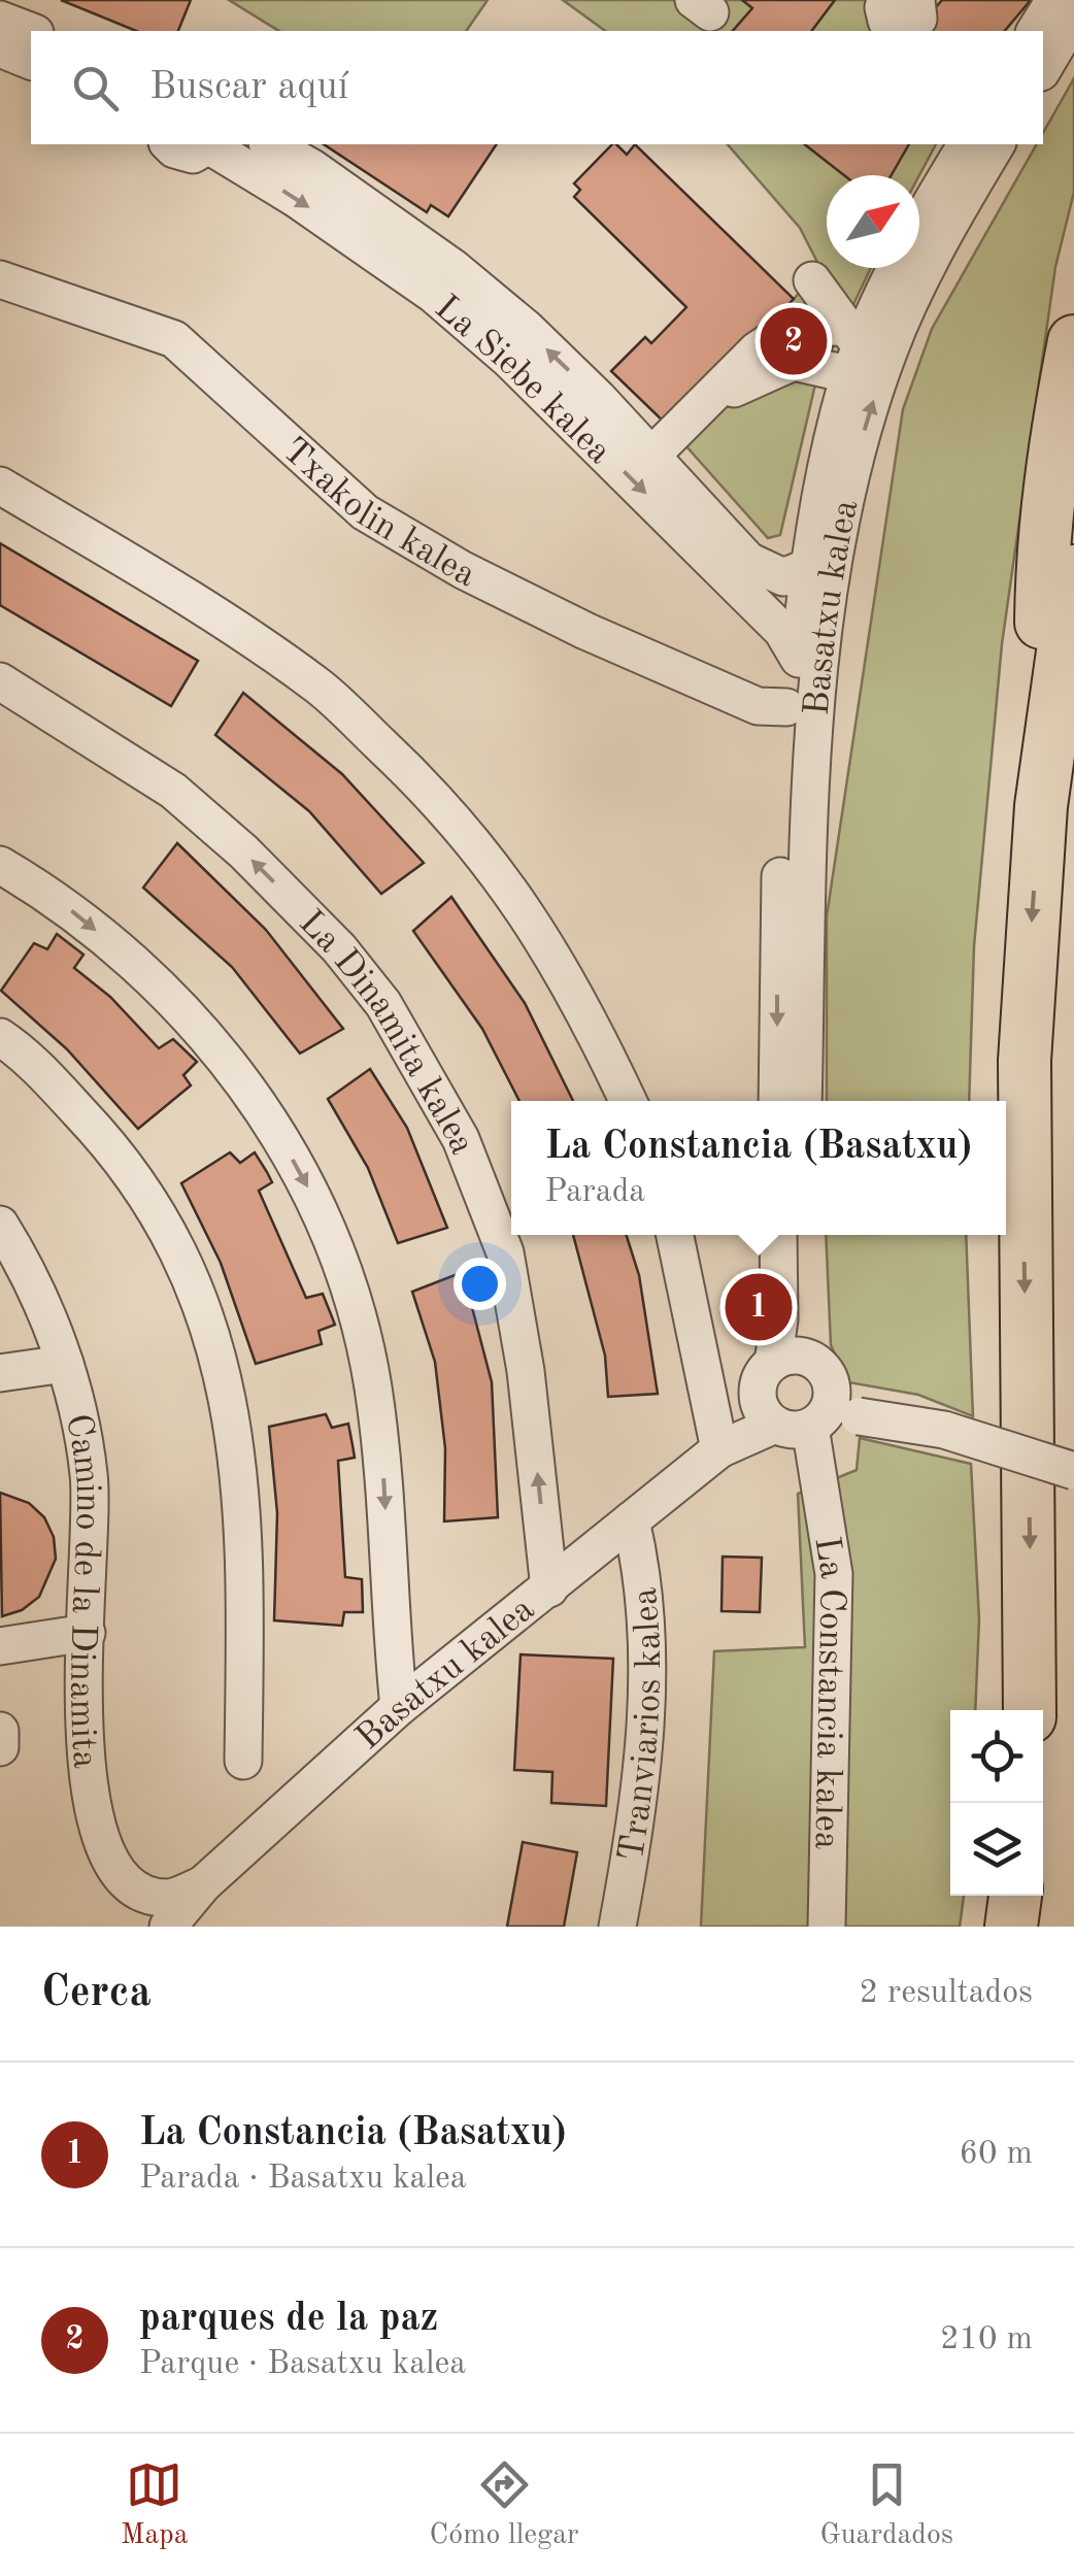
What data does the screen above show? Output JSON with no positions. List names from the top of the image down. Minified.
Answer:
{"streets":{"street":["La Siebe kalea","Txakolin kalea","Basatxu kalea","La Dinamita kalea","Camino de la Dinamita","La Constancia kalea","Tranviarios kalea"]},"crossings":[["La Siebe kalea","Basatxu kalea"],["Basatxu kalea","La Dinamita kalea"],["Basatxu kalea","Camino de la Dinamita"],["Basatxu kalea","La Constancia kalea"],["Basatxu kalea","Tranviarios kalea"]],"north":"top right","page":{"search":"Buscar aquí","pins":["2","1"],"popup":["La Constancia (Basatxu)","Parada"],"heading":["Cerca","2 resultados"],"list":[{"mark":"1","name":"La Constancia (Basatxu)","note":"Parada · Basatxu kalea","value":"60 m"},{"mark":"2","name":"parques de la paz","note":"Parque · Basatxu kalea","value":"210 m"}],"nav":["Mapa","Cómo llegar","Guardados"]}}
